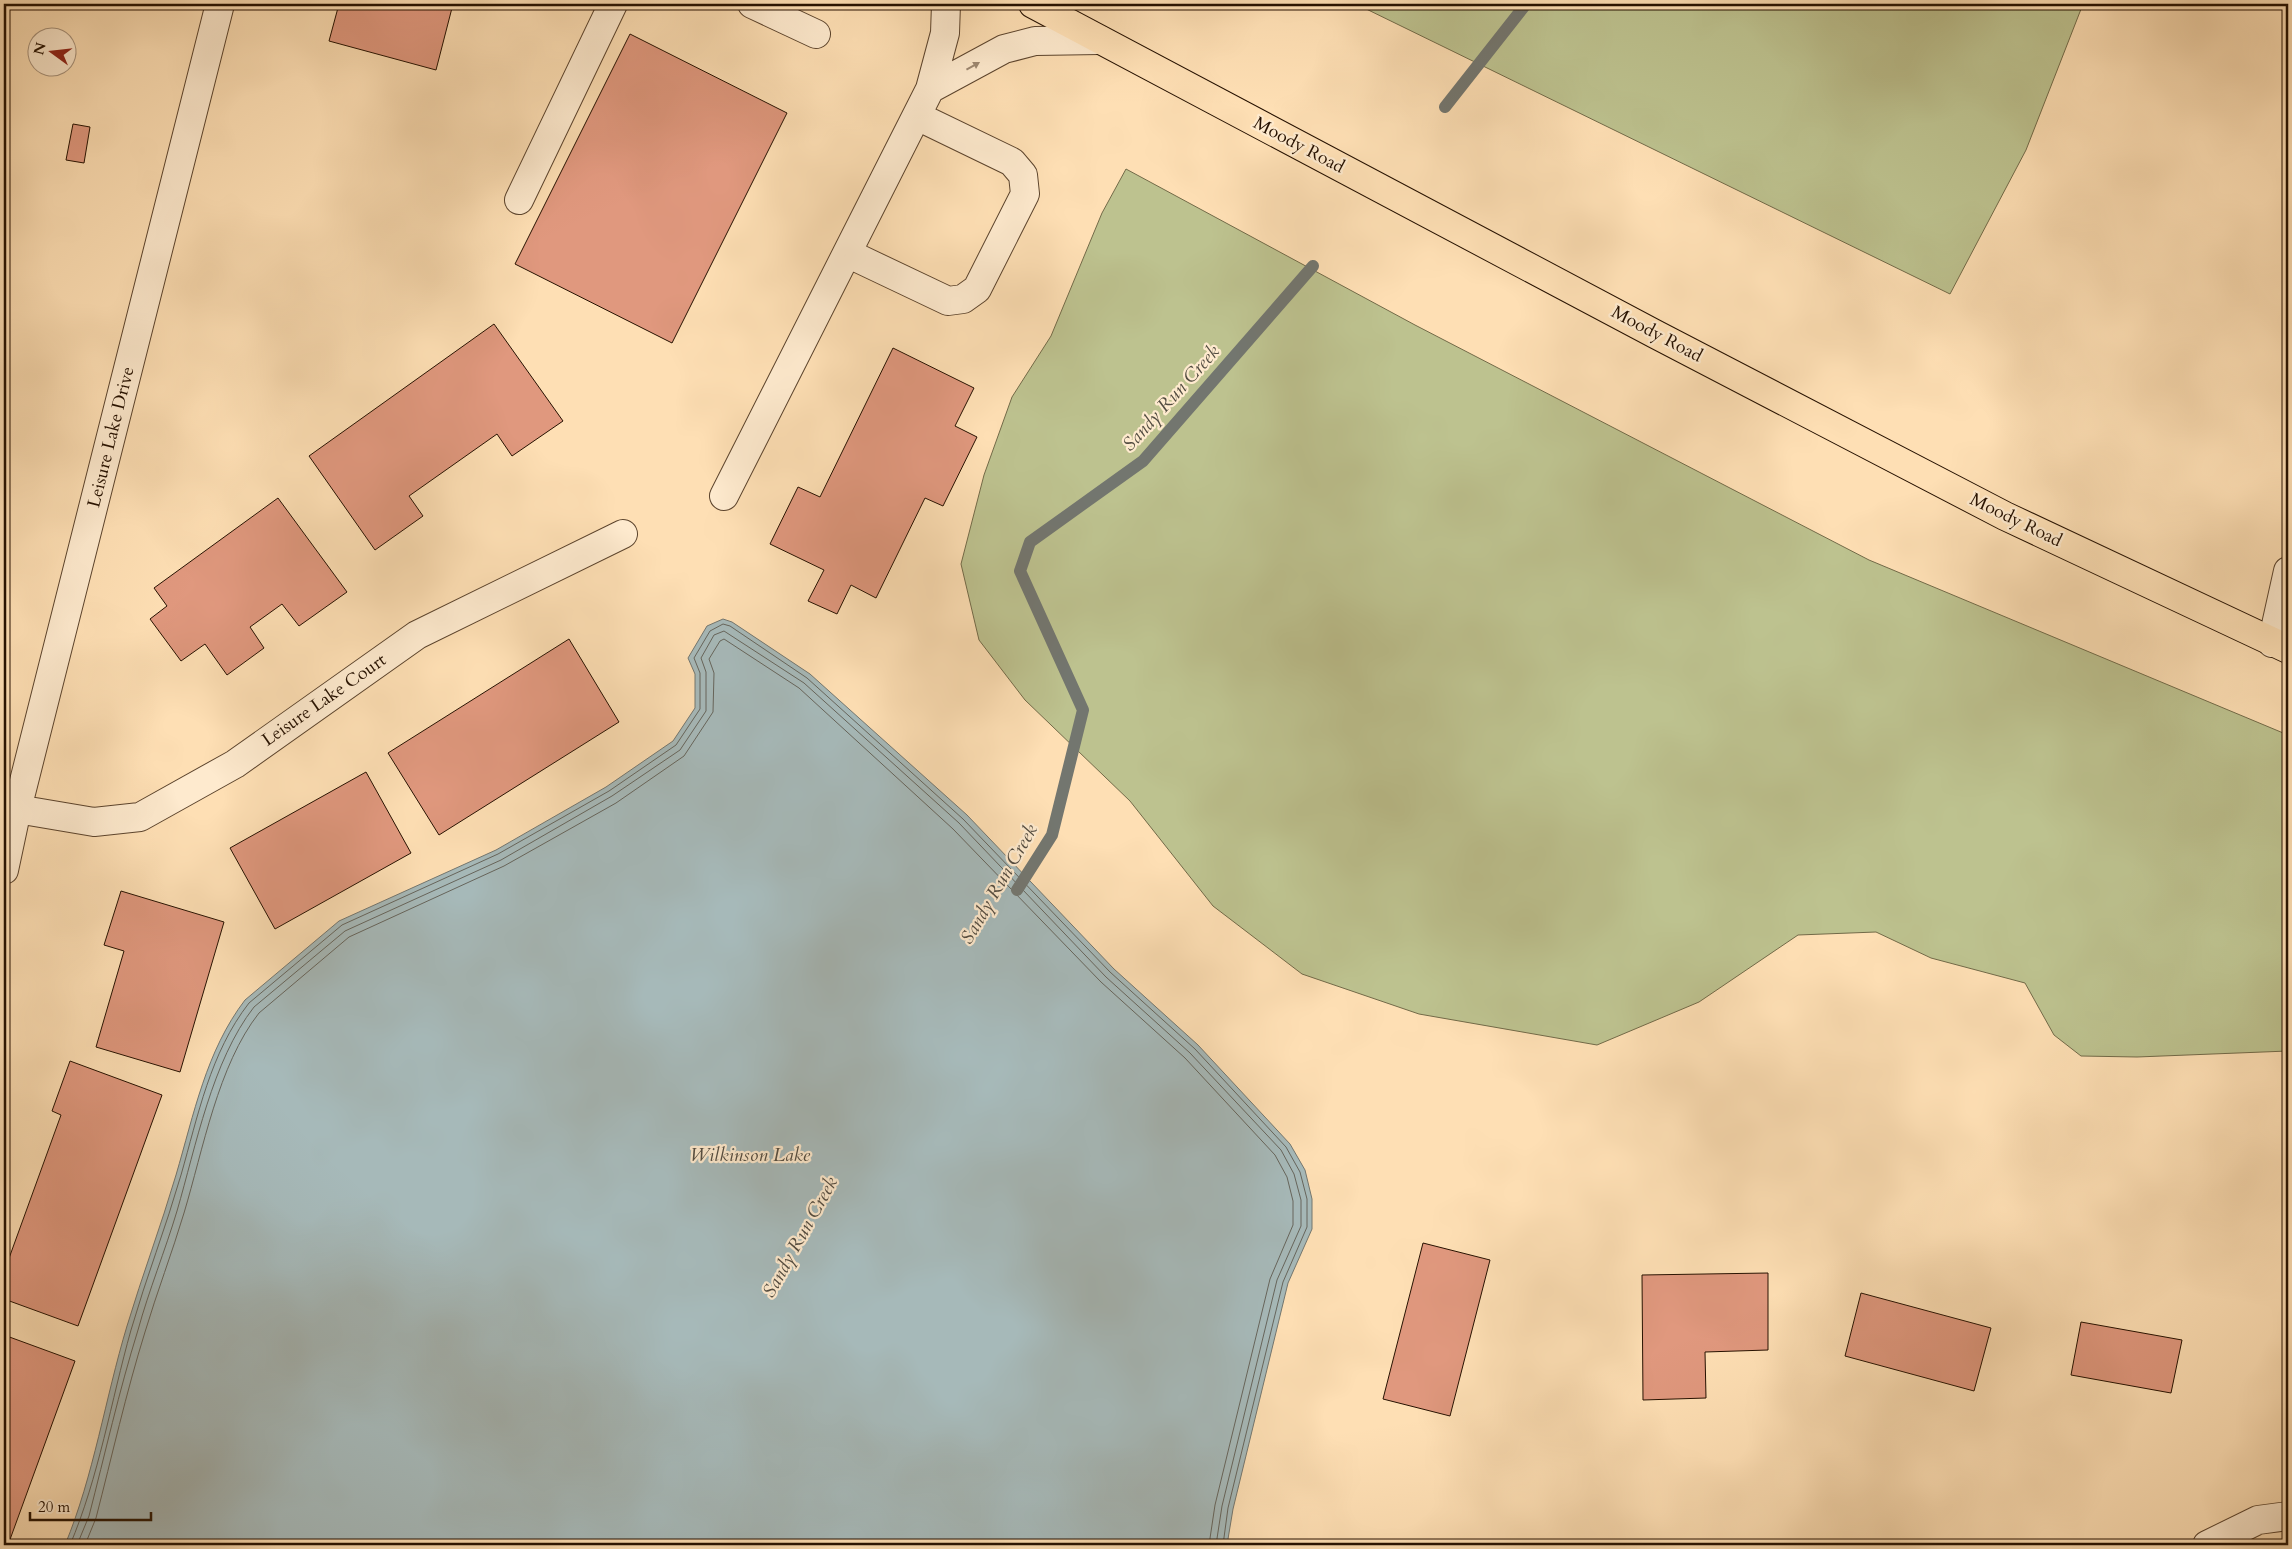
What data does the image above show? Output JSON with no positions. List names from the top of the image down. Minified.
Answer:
{"streets":{"main road":["Moody Road"],"street":["Leisure Lake Drive","Leisure Lake Court"]},"crossings":[["Leisure Lake Drive","Leisure Lake Court"]],"water":["Sandy Run Creek","Wilkinson Lake"],"scale_bar":"20 m","north":"left"}
